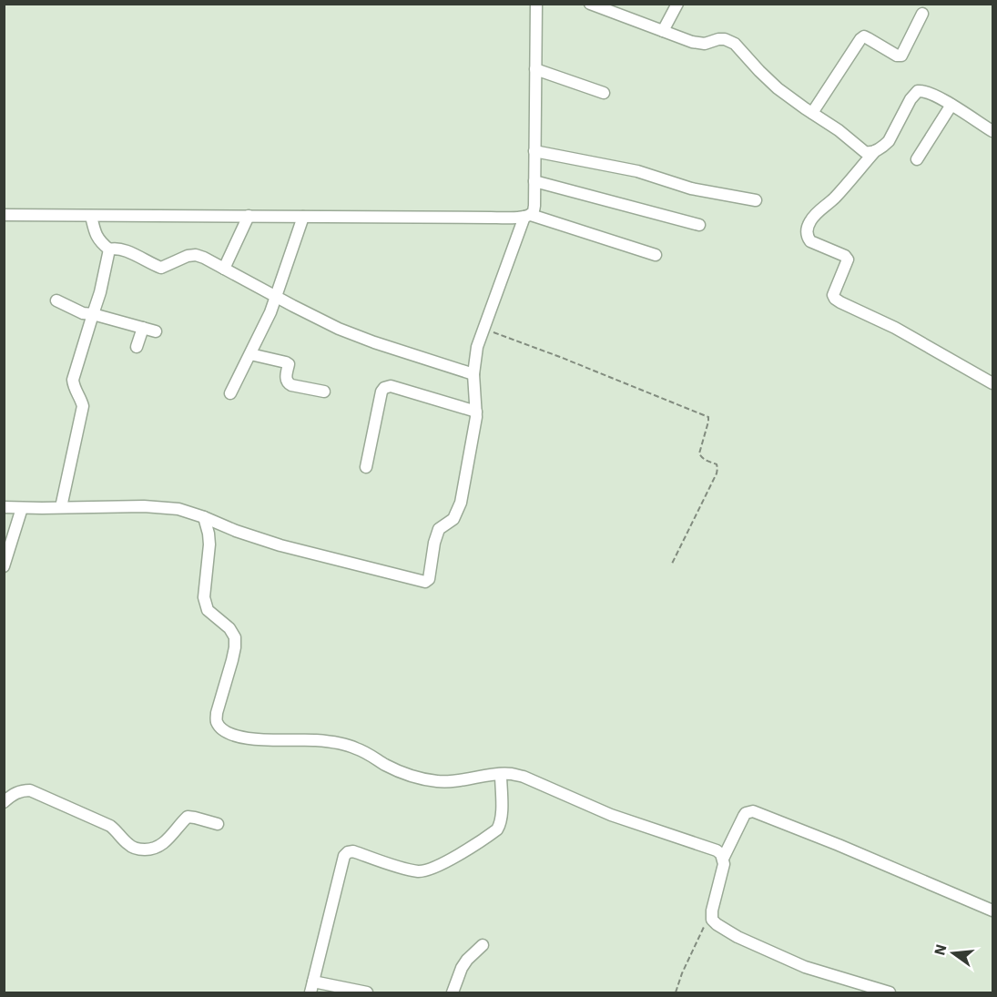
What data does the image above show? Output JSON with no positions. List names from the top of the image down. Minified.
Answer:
{"north":"left"}
